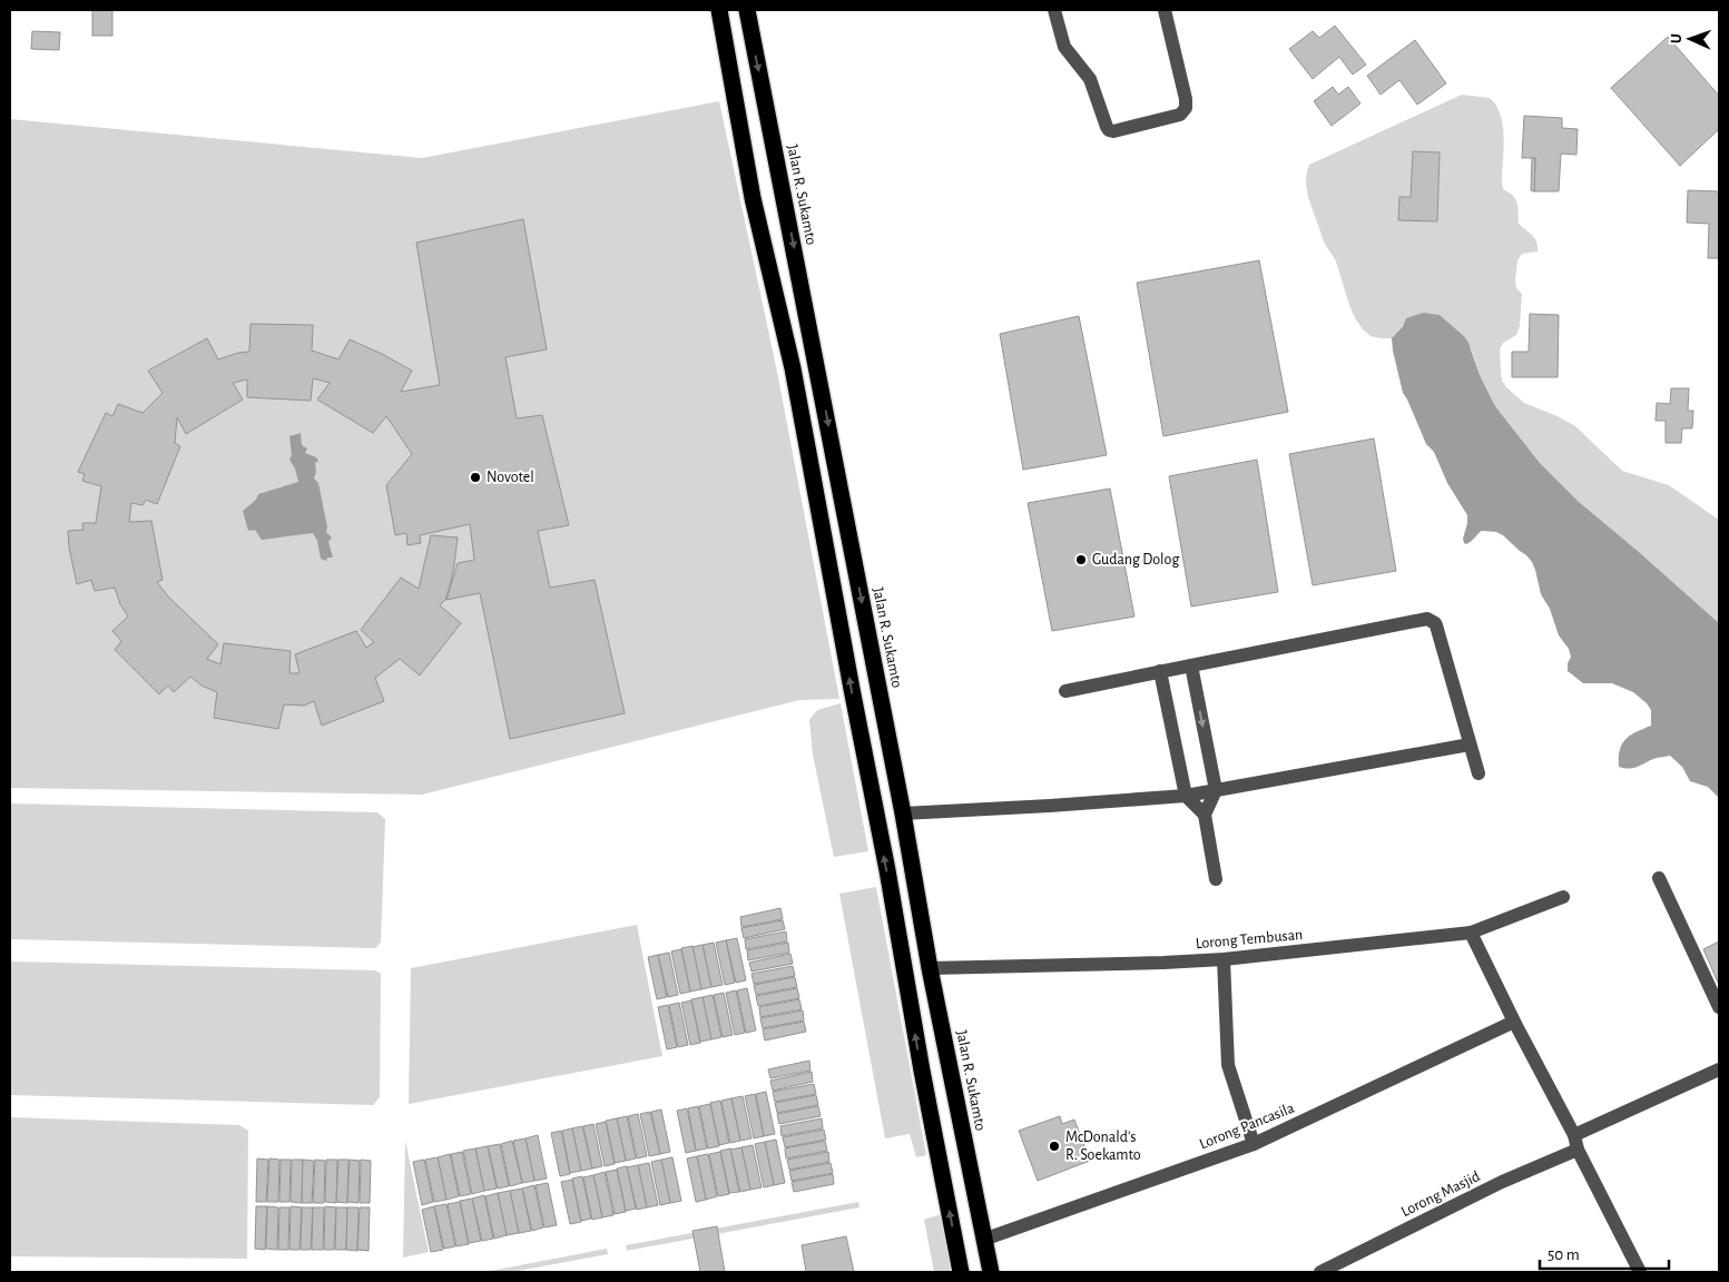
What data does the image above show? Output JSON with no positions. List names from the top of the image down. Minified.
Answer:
{"streets":{"highway":["Jalan R. Sukamto"],"street":["Lorong Tembusan","Lorong Pancasila","Lorong Masjid"]},"crossings":[["Jalan R. Sukamto","Lorong Tembusan"],["Jalan R. Sukamto","Lorong Pancasila"]],"places":["Novotel","Gudang Dolog","McDonald's R. Soekamto"],"scale_bar":"50 m","north":"left"}
